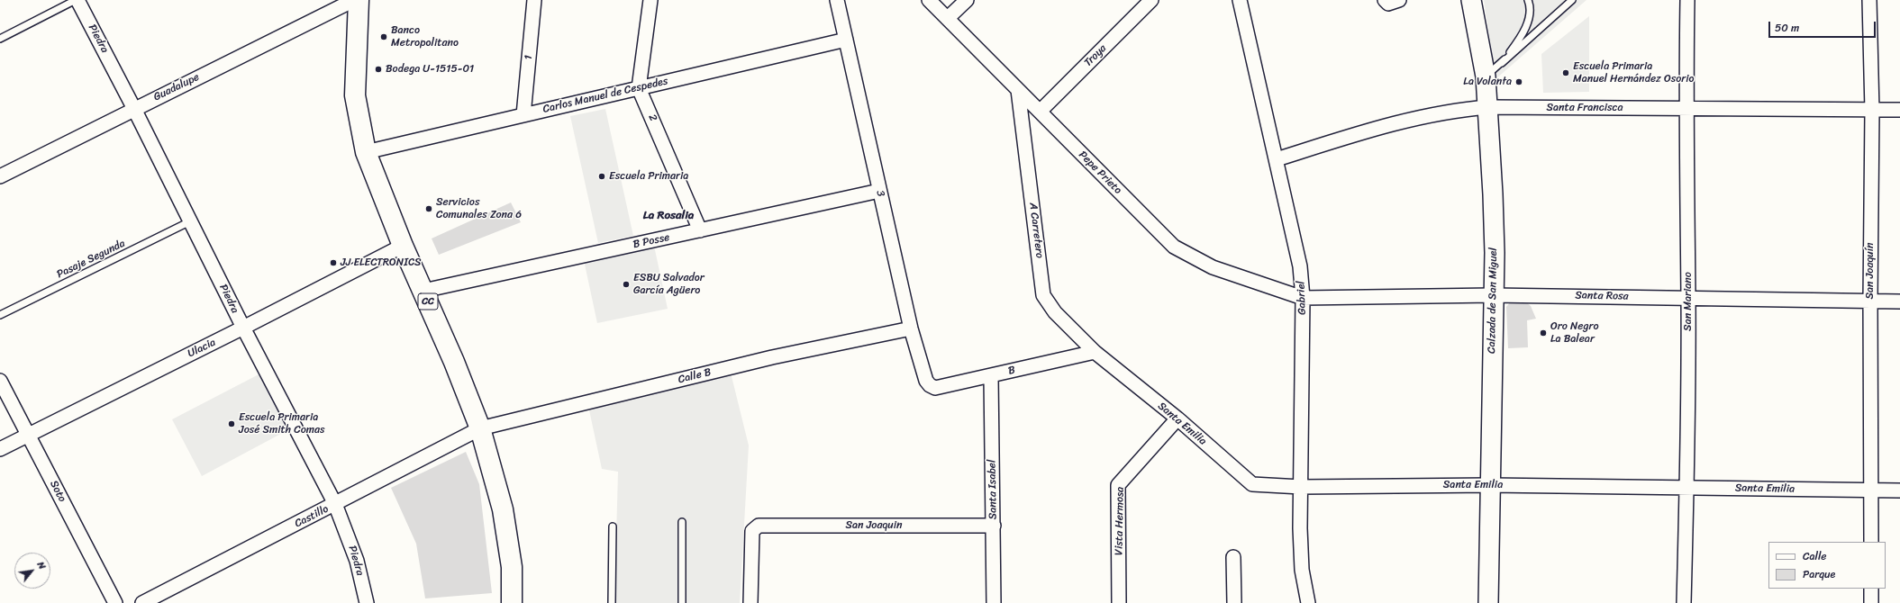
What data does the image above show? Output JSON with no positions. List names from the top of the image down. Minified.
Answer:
{"streets":{"main road":["Calzada de San Miguel","CC"],"street":["Piedra","Troya","1","Guadalupe","Carlos Manuel de Cespedes","Santa Francisca","2","Pepe Prieto","3","A Carretero","B Posse","San Joaquín","Santa Rosa","Gabriel","San Mariano","Ulacia","B","Calle B","Santa Emilia","Santa Isabel","Soto","Castillo","Vista Hermosa","San Joaquin"],"lane":["Pasaje Segunda"]},"crossings":[["Piedra","Guadalupe"],["Piedra","Pasaje Segunda"],["Piedra","Ulacia"],["Piedra","Castillo"],["Troya","Pepe Prieto"],["1","Carlos Manuel de Cespedes"],["Carlos Manuel de Cespedes","2"],["Carlos Manuel de Cespedes","3"],["Carlos Manuel de Cespedes","CC"],["Santa Francisca","San Joaquín"],["Santa Francisca","Gabriel"],["Santa Francisca","Calzada de San Miguel"],["Santa Francisca","San Mariano"],["2","B Posse"],["Pepe Prieto","A Carretero"],["Pepe Prieto","Santa Rosa"],["Pepe Prieto","Gabriel"],["3","B Posse"],["3","B"],["3","Calle B"],["A Carretero","B"],["A Carretero","Santa Emilia"],["B Posse","CC"],["San Joaquín","Santa Rosa"],["San Joaquín","Santa Emilia"],["Santa Rosa","Gabriel"],["Santa Rosa","Calzada de San Miguel"],["Santa Rosa","San Mariano"],["Gabriel","Santa Emilia"],["Calzada de San Miguel","Santa Emilia"],["CC","Ulacia"],["CC","Calle B"],["CC","Castillo"],["San Mariano","Santa Emilia"],["Ulacia","Soto"],["B","Santa Emilia"],["B","Santa Isabel"],["Calle B","Castillo"],["Santa Emilia","Vista Hermosa"],["Santa Isabel","San Joaquin"]],"districts":["La Rosalia"],"places":["Banco Metropolitano","Bodega U-1515-01","Escuela Primaria Manuel Hernández Osorio","La Volanta","Escuela Primaria","Servicios Comunales Zona 6","JJ ELECTRONICS","ESBU Salvador García Agüero","Oro Negro La Balear","Escuela Primaria José Smith Comas"],"legend":["Calle","Parque"],"scale_bar":"50 m","north":"top right"}
